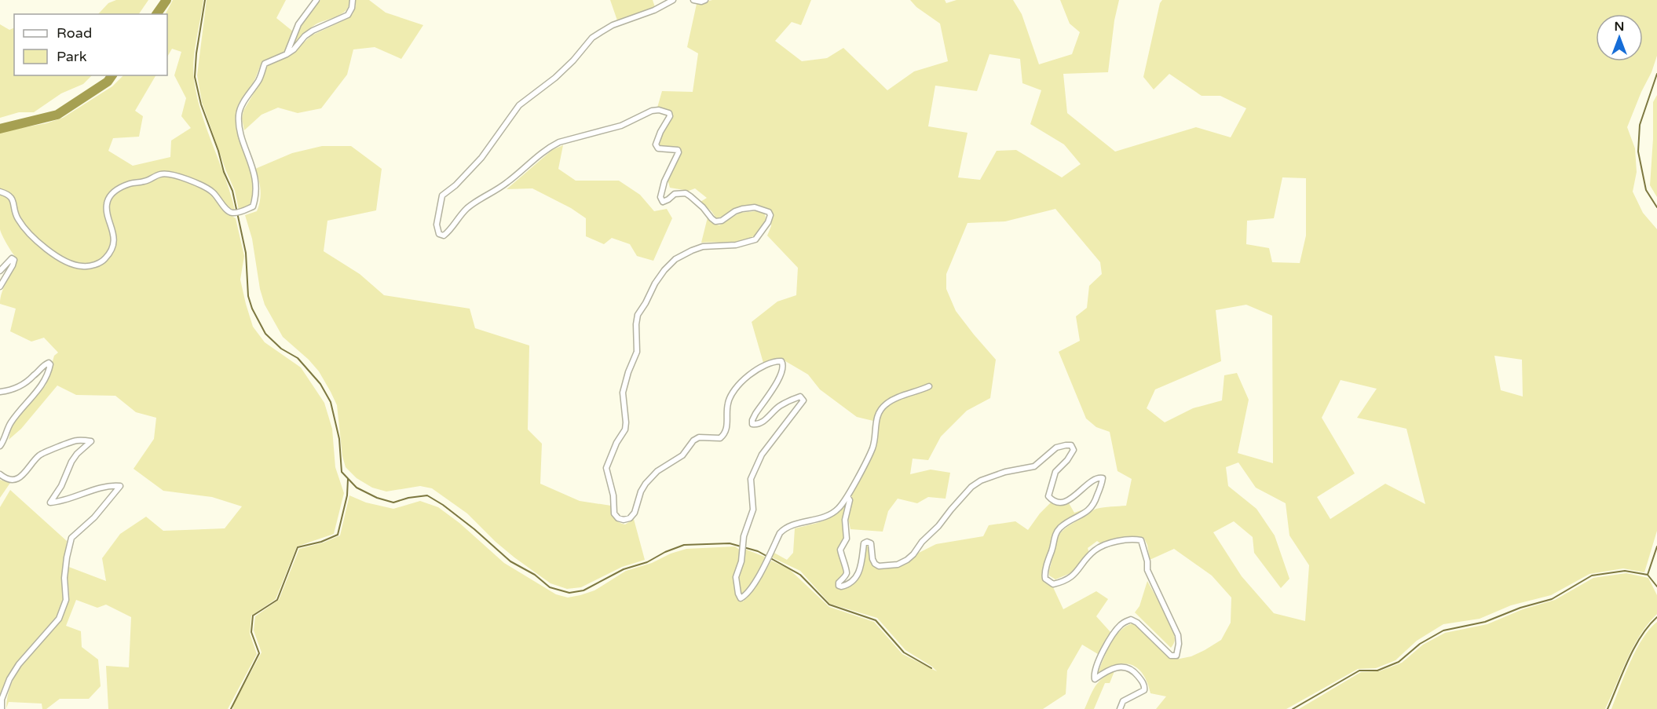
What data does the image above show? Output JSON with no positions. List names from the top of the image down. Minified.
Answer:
{"legend":["Road","Park"],"north":"top"}
